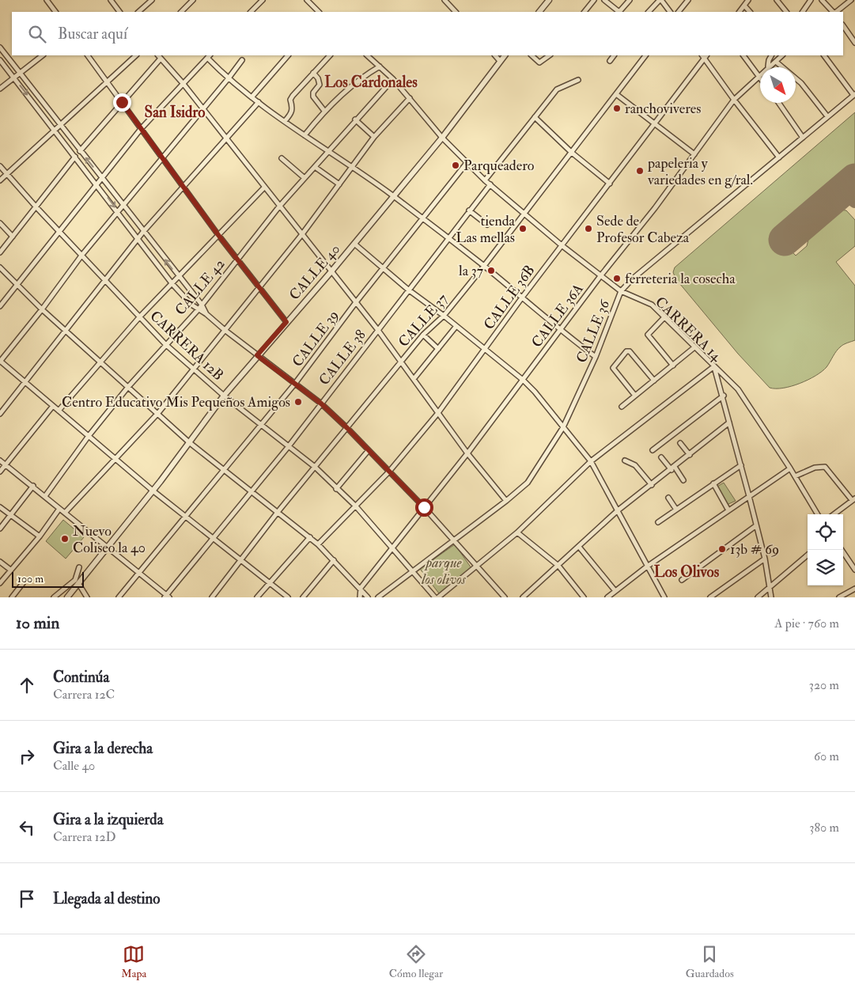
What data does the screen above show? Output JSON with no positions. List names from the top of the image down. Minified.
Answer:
{"streets":{"street":["CALLE 40","CALLE 42","CALLE 36B","CALLE 36A","CALLE 37","CARRERA 14","CALLE 36","CALLE 39","CARRERA 12B","CALLE 38"]},"crossings":[["CALLE 40","CARRERA 14"],["CALLE 40","CARRERA 12B"],["CALLE 42","CARRERA 14"],["CALLE 42","CARRERA 12B"],["CALLE 36B","CARRERA 14"],["CALLE 36B","CARRERA 12B"],["CALLE 36A","CARRERA 14"],["CALLE 36A","CARRERA 12B"],["CALLE 37","CARRERA 14"],["CALLE 37","CARRERA 12B"],["CARRERA 14","CALLE 36"],["CARRERA 14","CALLE 39"],["CARRERA 14","CALLE 38"],["CALLE 36","CARRERA 12B"],["CALLE 39","CARRERA 12B"],["CARRERA 12B","CALLE 38"]],"districts":["Los Cardonales","San Isidro","Los Olivos"],"parks":["parque los olivos"],"places":["ranchoviveres","Parqueadero","papeleria y variedades en g/ral.","tienda Las mellas","Sede de Profesor Cabeza","la 37","ferreteria la cosecha","Centro Educativo Mis Pequeños Amigos","Nuevo Coliseo la 40","13b # 69"],"scale_bar":"100 m","north":"bottom right","page":{"search":"Buscar aquí","scale":"100 m","heading":["10 min","A pie · 760 m"],"list":[["Continúa","Carrera 12C","320 m"],["Gira a la derecha","Calle 40","60 m"],["Gira a la izquierda","Carrera 12D","380 m"],"Llegada al destino"],"nav":["Mapa","Cómo llegar","Guardados"]}}
